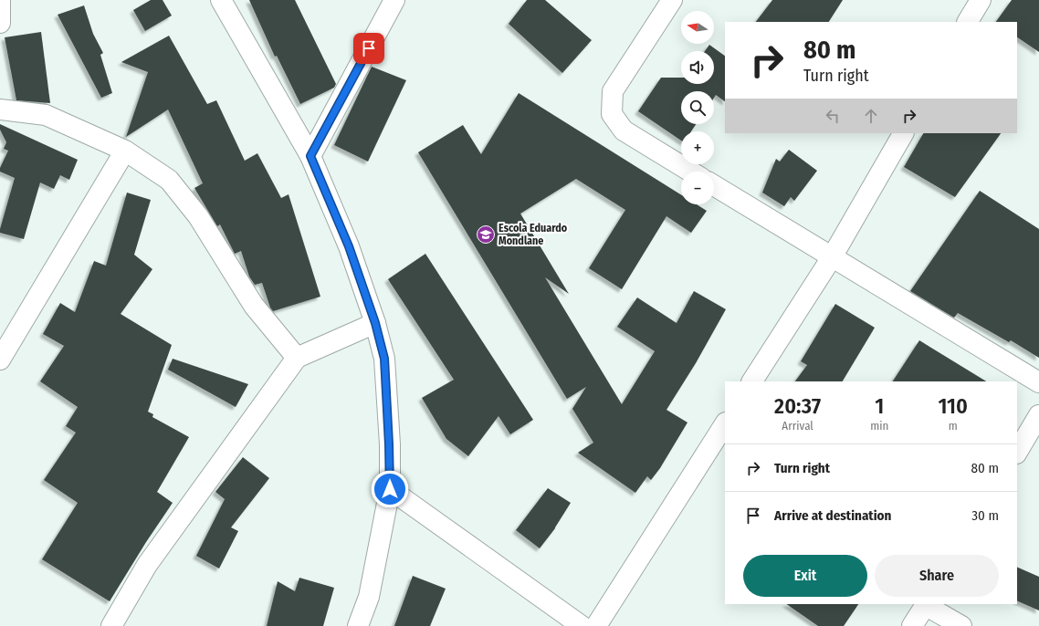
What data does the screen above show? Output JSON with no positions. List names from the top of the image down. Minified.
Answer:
{"places":{"school or university":["Escola Eduardo Mondlane"]},"north":"left","page":{"map_buttons":["+","−"],"turn":["80 m","Turn right"],"eta":["20:37","Arrival","1","min","110","m"],"list":[{"name":"Turn right","value":"80 m"},{"name":"Arrive at destination","value":"30 m"}],"buttons":["Exit","Share"]}}
